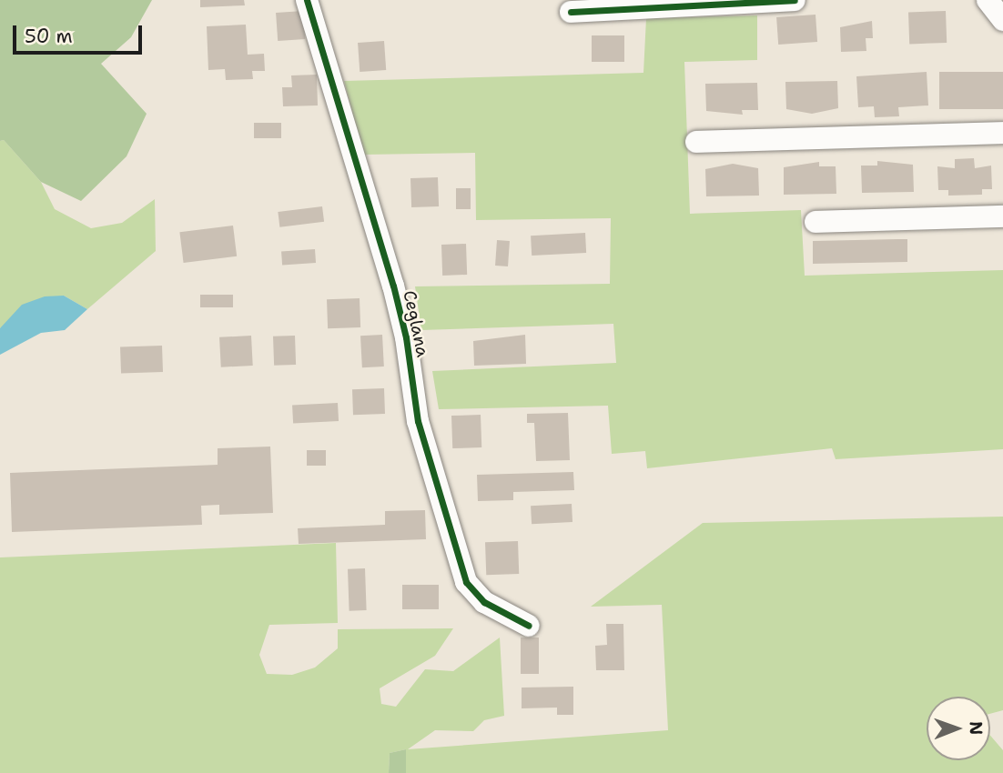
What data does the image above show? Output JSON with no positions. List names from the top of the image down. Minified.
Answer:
{"streets":{"street":["Ceglana"]},"scale_bar":"50 m","north":"right"}
